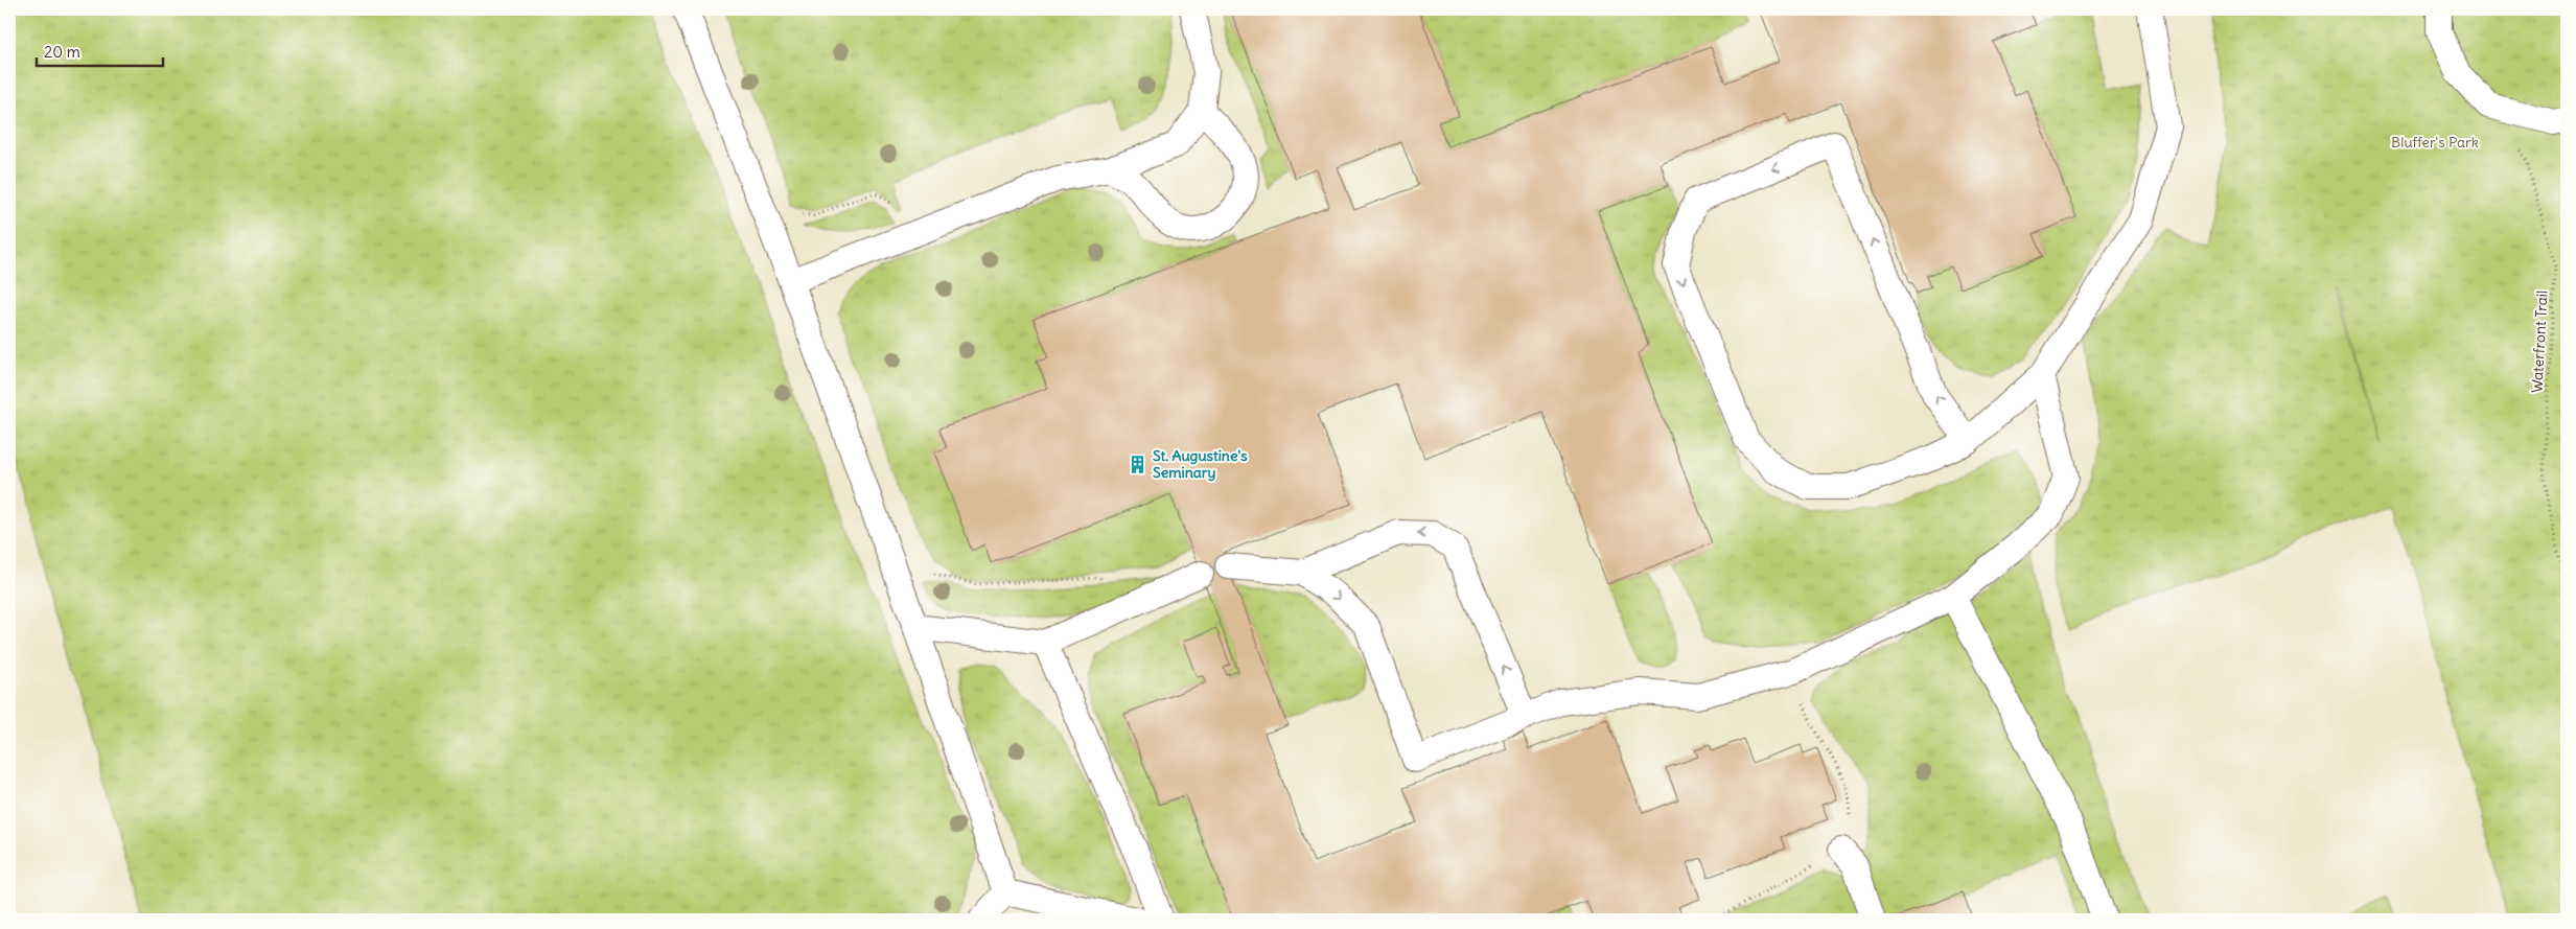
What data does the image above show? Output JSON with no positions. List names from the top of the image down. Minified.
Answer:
{"streets":{"path":["Waterfront Trail"]},"parks":["Bluffer's Park"],"places":{"building":["St. Augustine's Seminary"]},"scale_bar":"20 m"}
